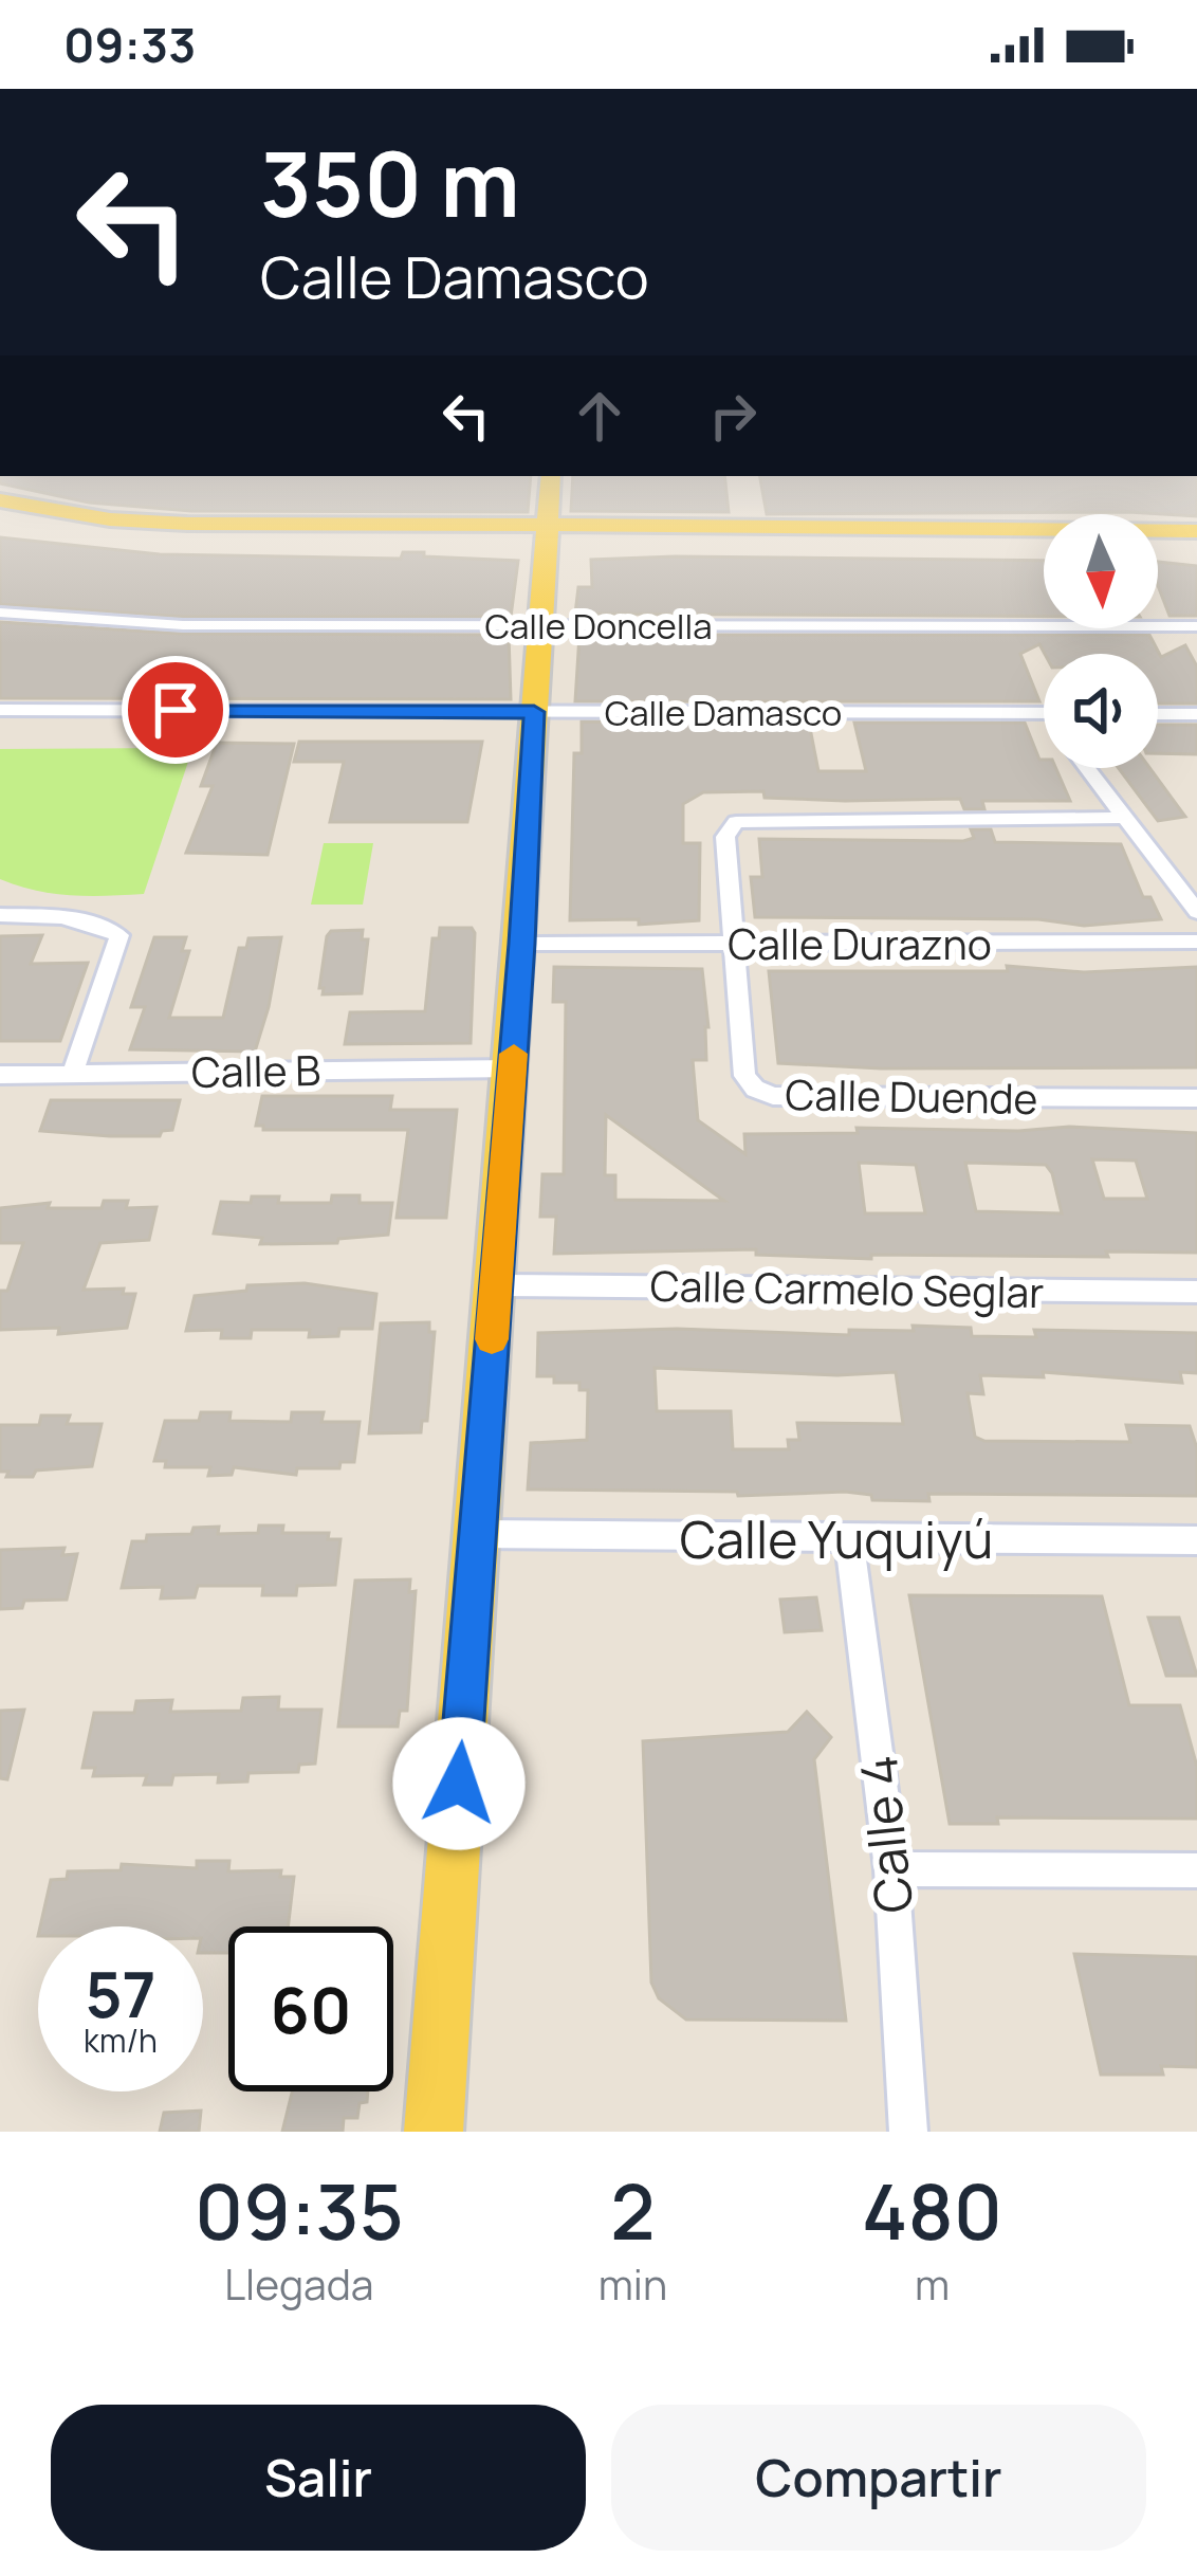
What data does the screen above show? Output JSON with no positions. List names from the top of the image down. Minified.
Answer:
{"streets":{"street":["Calle Doncella","Calle Damasco","Calle Durazno","Calle B","Calle Duende","Calle Carmelo Seglar","Calle Yuquiyú","Calle 4"]},"crossings":[["Calle Durazno","Calle Duende"],["Calle Yuquiyú","Calle 4"]],"north":"bottom","page":{"status":"09:33","turn":["350 m","Calle Damasco"],"speed":"57 km/h","limit":"60","eta":["09:35","Llegada","2","min","480","m"],"buttons":["Salir","Compartir"]}}
